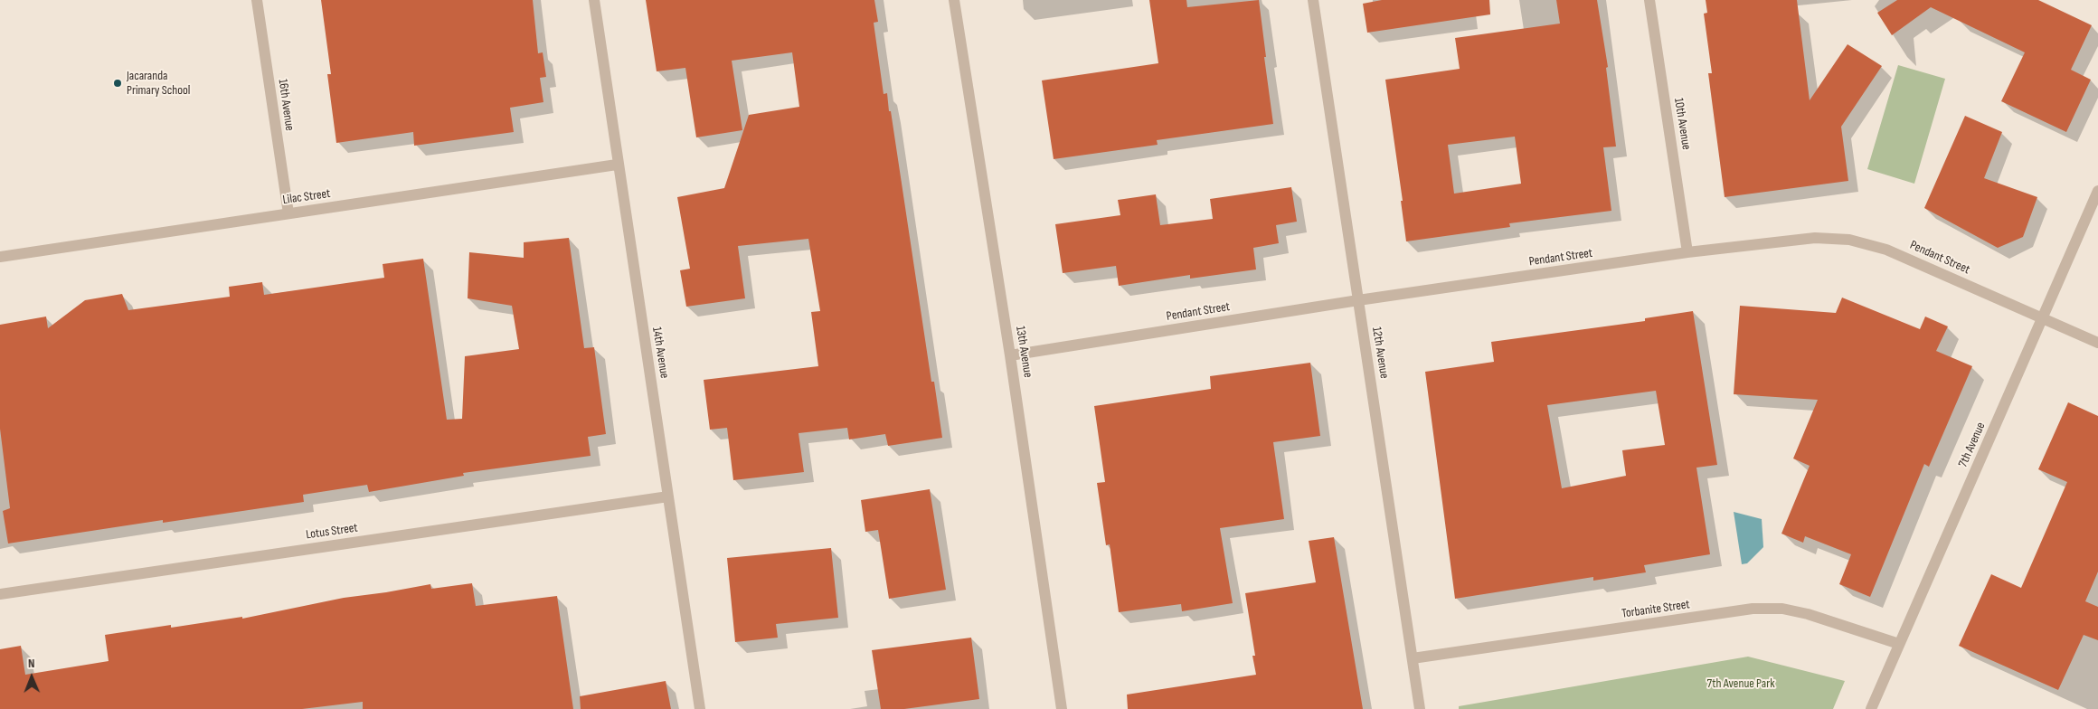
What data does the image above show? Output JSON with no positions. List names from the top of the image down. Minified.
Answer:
{"streets":{"street":["16th Avenue","10th Avenue","Lilac Street","Pendant Street","13th Avenue","14th Avenue","12th Avenue","7th Avenue","Lotus Street","Torbanite Street"]},"crossings":[["16th Avenue","Lilac Street"],["10th Avenue","Pendant Street"],["Lilac Street","14th Avenue"],["Pendant Street","13th Avenue"],["Pendant Street","12th Avenue"],["Pendant Street","7th Avenue"],["14th Avenue","Lotus Street"],["12th Avenue","Torbanite Street"],["7th Avenue","Torbanite Street"]],"parks":["7th Avenue Park"],"places":["Jacaranda Primary School"],"north":"top"}
